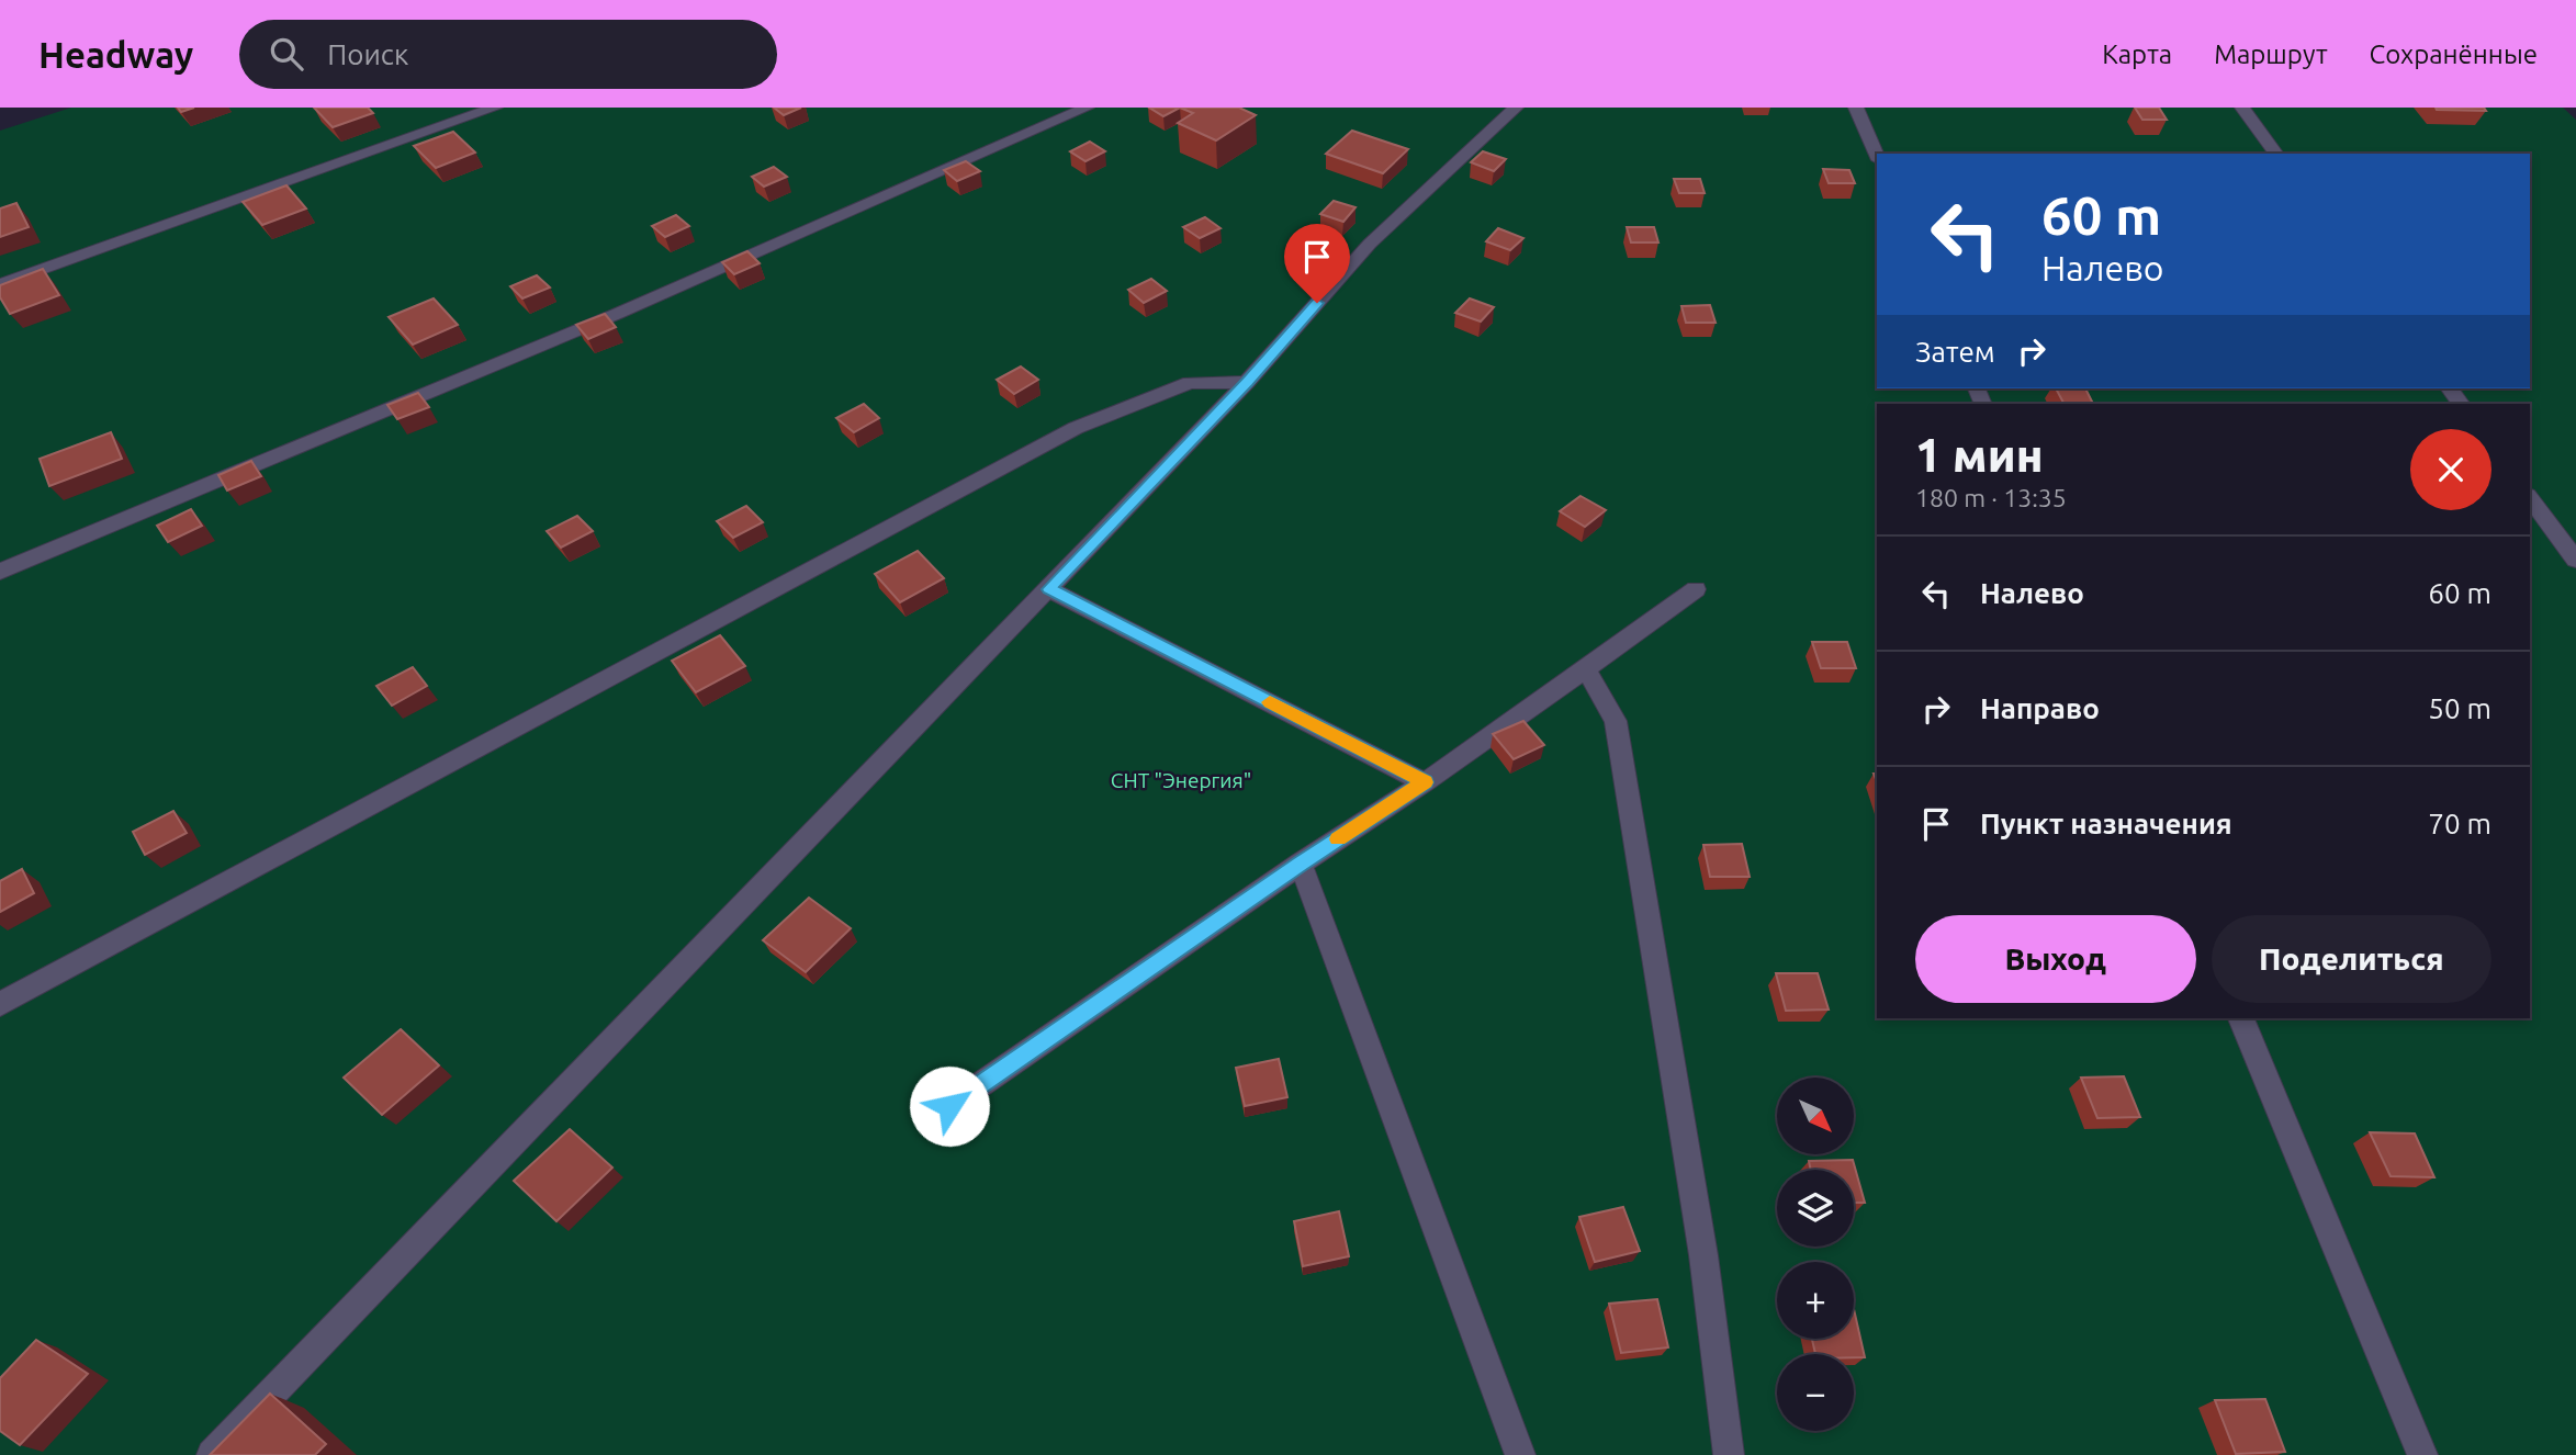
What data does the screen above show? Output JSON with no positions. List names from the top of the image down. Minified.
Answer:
{"parks":["СНТ \"Энергия\""],"north":"bottom right","page":{"header":"Headway","search":"Поиск","nav":["Карта","Маршрут","Сохранённые"],"turn":["60 m","Налево"],"then":"Затем","heading":["1 мин","180 m · 13:35"],"list":[{"name":"Налево","value":"60 m"},{"name":"Направо","value":"50 m"},{"name":"Пункт назначения","value":"70 m"}],"buttons":["Выход","Поделиться"],"map_buttons":["+","−"]}}
